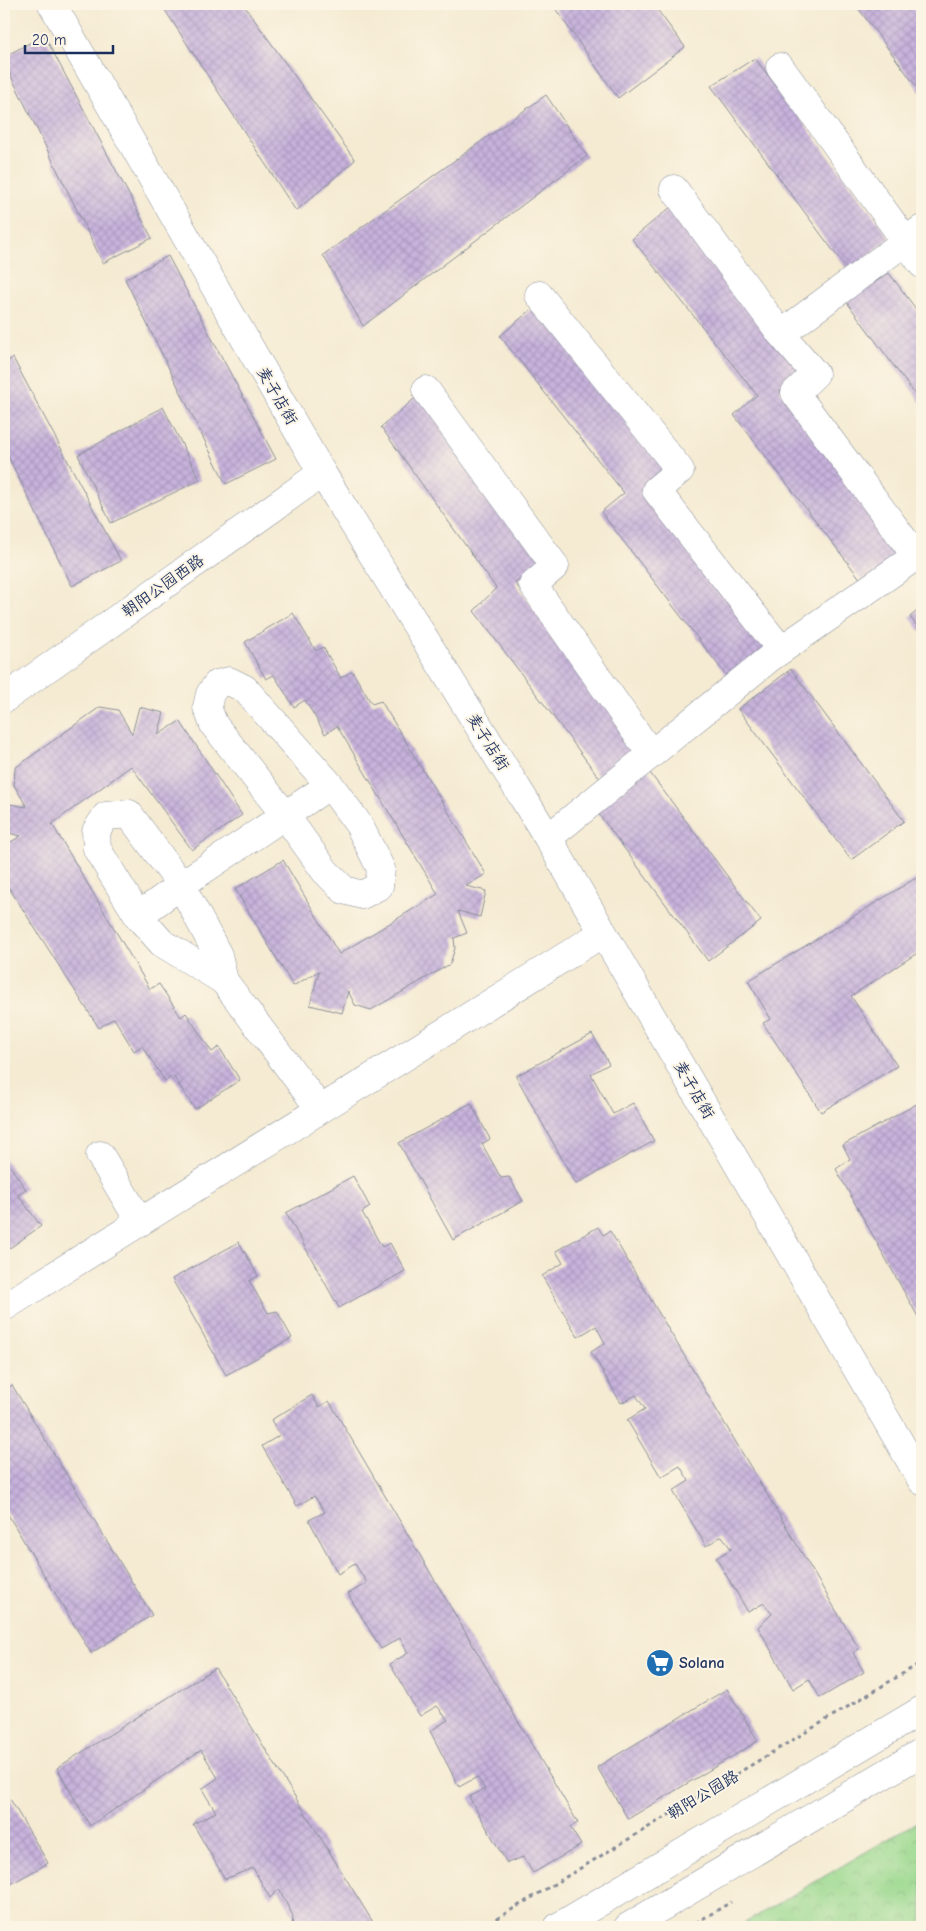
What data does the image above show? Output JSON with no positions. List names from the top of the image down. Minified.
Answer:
{"streets":{"street":["麦子店街","朝阳公园西路"],"path":["朝阳公园路"]},"crossings":[["麦子店街","朝阳公园西路"]],"places":{"supermarket":["Solana"]},"scale_bar":"20 m"}
